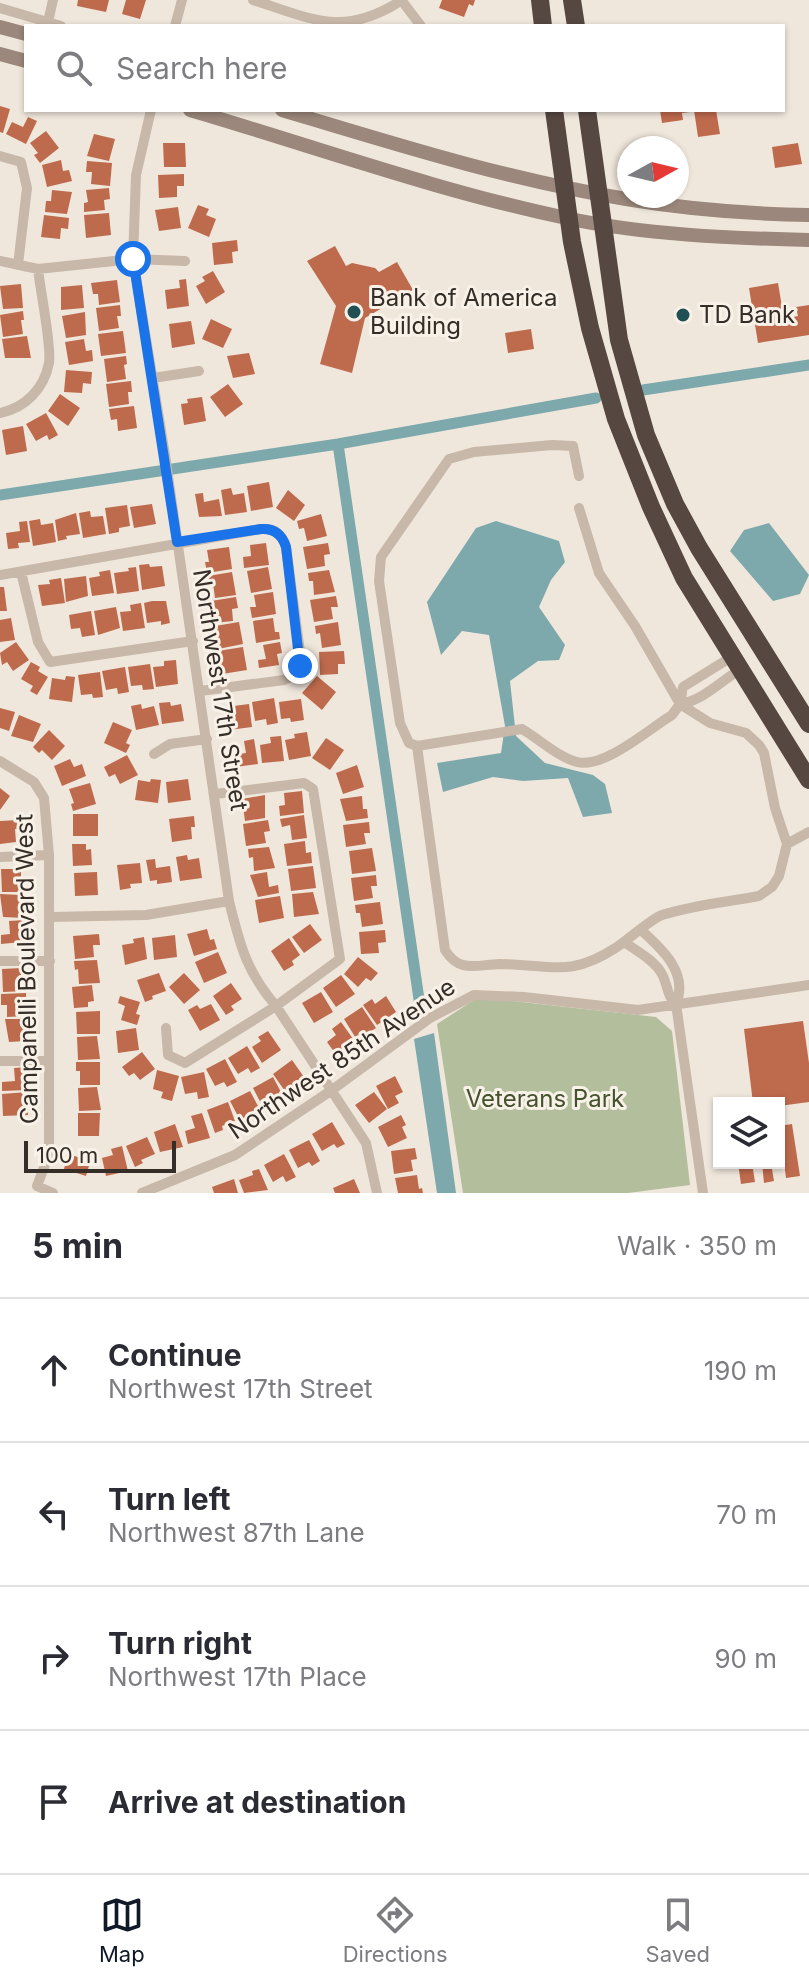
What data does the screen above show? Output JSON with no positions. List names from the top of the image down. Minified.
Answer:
{"streets":{"street":["Northwest 17th Street","Campanelli Boulevard West","Northwest 85th Avenue"]},"crossings":[["Northwest 17th Street","Northwest 85th Avenue"]],"parks":["Veterans Park"],"places":["Bank of America Building","TD Bank"],"scale_bar":"100 m","north":"right","page":{"search":"Search here","scale":"100 m","heading":["5 min","Walk · 350 m"],"list":[["Continue","Northwest 17th Street","190 m"],["Turn left","Northwest 87th Lane","70 m"],["Turn right","Northwest 17th Place","90 m"],"Arrive at destination"],"nav":["Map","Directions","Saved"]}}
